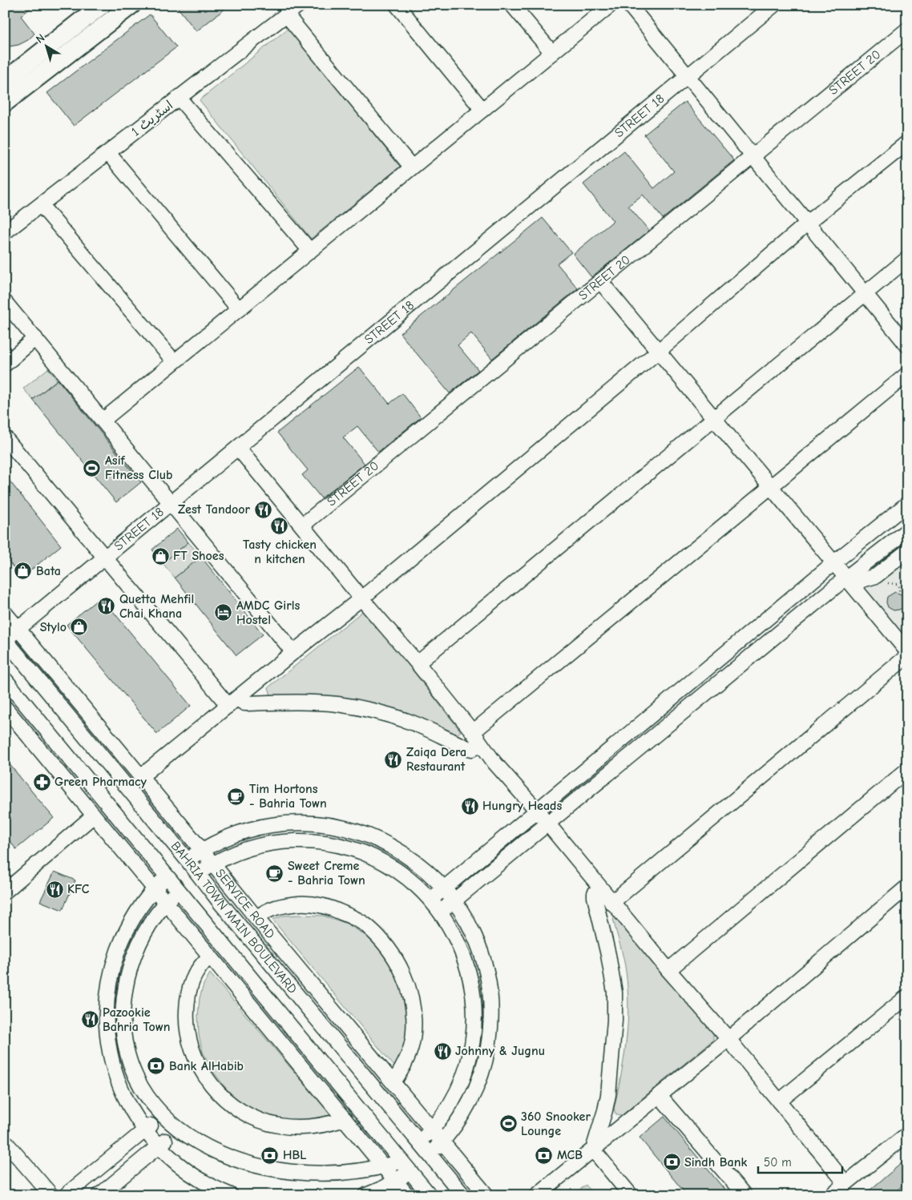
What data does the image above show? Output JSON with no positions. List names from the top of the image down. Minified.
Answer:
{"streets":{"street":["STREET 20","STREET 18","اسٹریٹ 1","SERVICE ROAD","BAHRIA TOWN MAIN BOULEVARD"]},"crossings":[["STREET 18","SERVICE ROAD"],["STREET 18","BAHRIA TOWN MAIN BOULEVARD"]],"places":{"sports":["Asif Fitness Club","360 Snooker Lounge"],"restaurant":["Zest Tandoor","Tasty chicken n kitchen","Quetta Mehfil Chai Khana","Zaiqa Dera Restaurant","Hungry Heads","KFC","Pazookie Bahria Town","Johnny & Jugnu"],"shop":["FT Shoes","Bata","Stylo"],"hotel":["AMDC Girls Hostel"],"pharmacy":["Green Pharmacy"],"cafe":["Tim Hortons - Bahria Town","Sweet Creme - Bahria Town"],"bank":["Bank AlHabib","HBL","MCB","Sindh Bank"]},"scale_bar":"50 m","north":"top left"}
